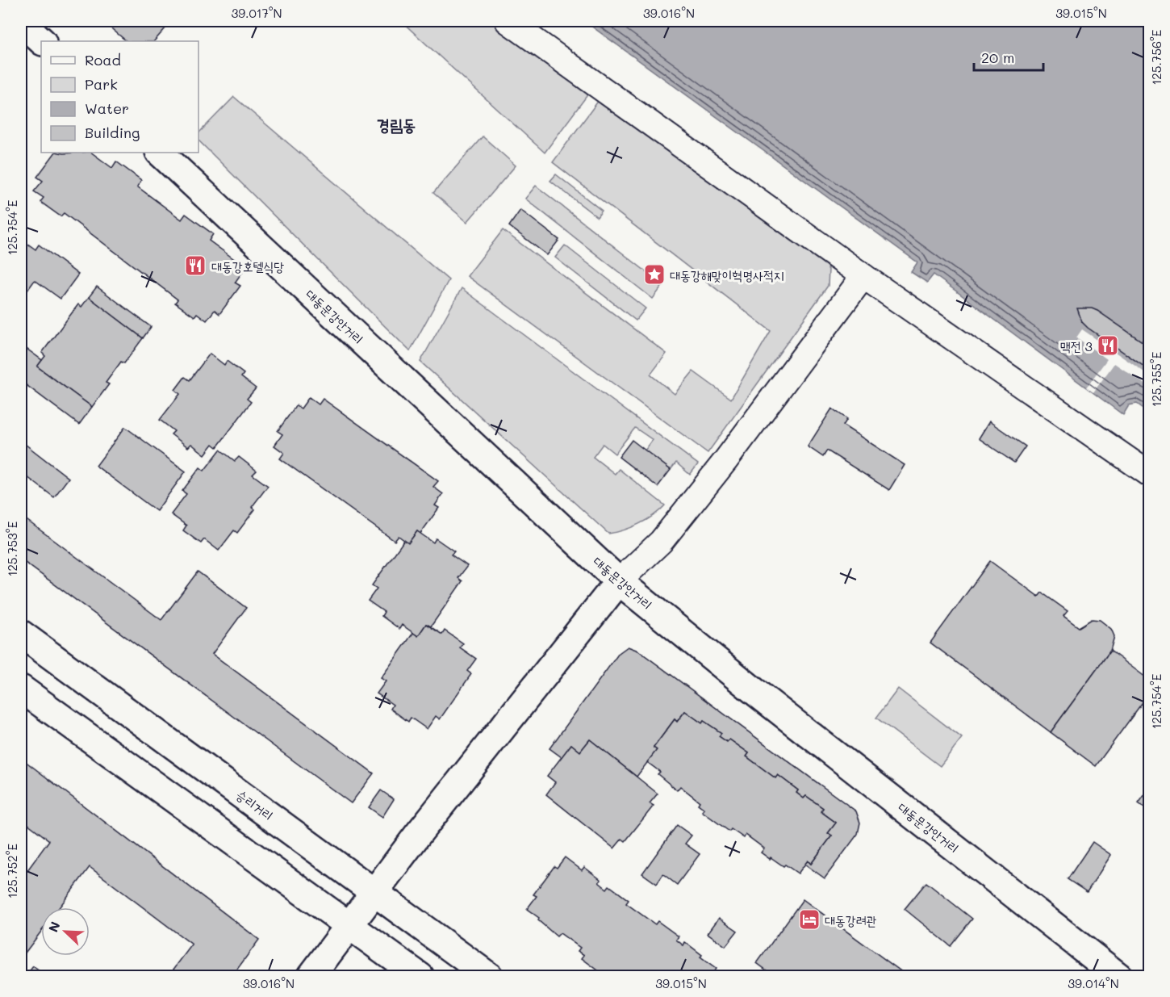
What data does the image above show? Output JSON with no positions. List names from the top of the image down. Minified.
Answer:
{"streets":{"street":["대동문강안거리","승리거리"]},"districts":["경림동"],"places":{"restaurant":["대동강호텔식당","맥전 3"],"place":["대동강해맞이혁명사적지"],"hotel":["대동강려관"]},"legend":["Road","Park","Water","Building"],"scale_bar":"20 m","north":"top left","coordinates":["39.017°N","39.016°N","39.015°N","125.756°E","125.754°E","125.755°E","125.753°E","125.752°E","39.014°N"]}
